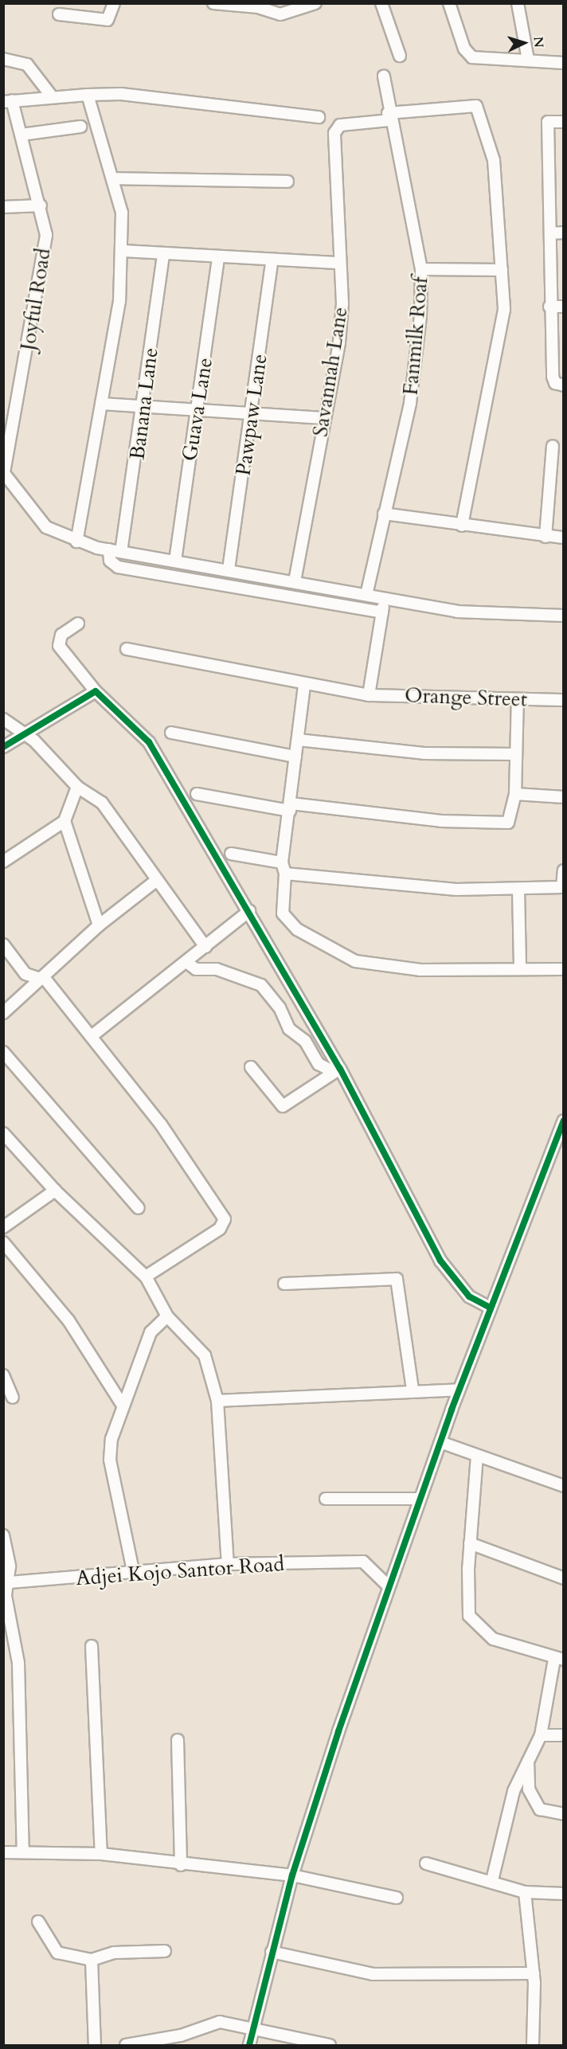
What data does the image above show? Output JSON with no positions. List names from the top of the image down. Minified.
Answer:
{"streets":{"street":["Joyful Road","Fanmilk Roaf","Savannah Lane","Banana Lane","Guava Lane","Pawpaw Lane","Orange Street","Adjei Kojo Santor Road"]},"crossings":[["Fanmilk Roaf","Savannah Lane"]],"north":"right"}
